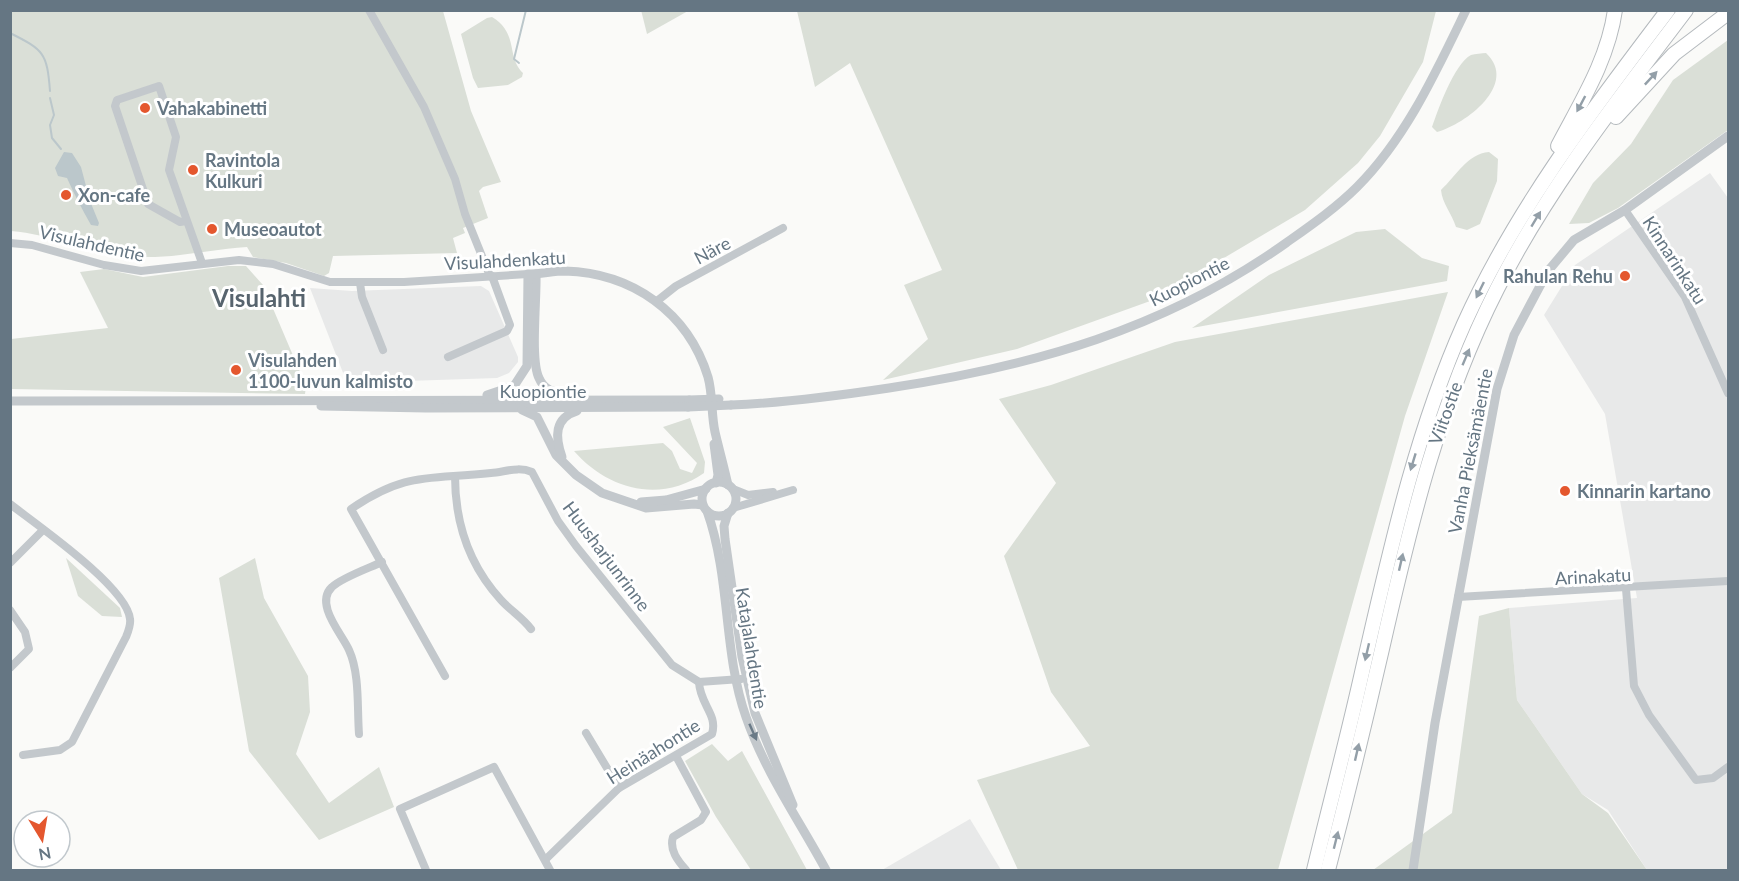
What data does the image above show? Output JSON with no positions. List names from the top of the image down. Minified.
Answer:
{"streets":{"highway":["Viitostie"],"street":["Visulahdentie","Näre","Visulahdenkatu","Kinnarinkatu","Kuopiontie","Vanha Pieksämäentie","Huusharjunrinne","Arinakatu","Katajalahdentie","Heinäahontie"]},"crossings":[["Visulahdentie","Visulahdenkatu"],["Näre","Visulahdenkatu"],["Visulahdenkatu","Katajalahdentie"],["Kinnarinkatu","Vanha Pieksämäentie"],["Vanha Pieksämäentie","Arinakatu"],["Huusharjunrinne","Heinäahontie"]],"districts":["Visulahti"],"places":["Vahakabinetti","Ravintola Kulkuri","Xon-cafe","Museoautot","Rahulan Rehu","Visulahden 1100-luvun kalmisto","Kinnarin kartano"],"north":"bottom"}
